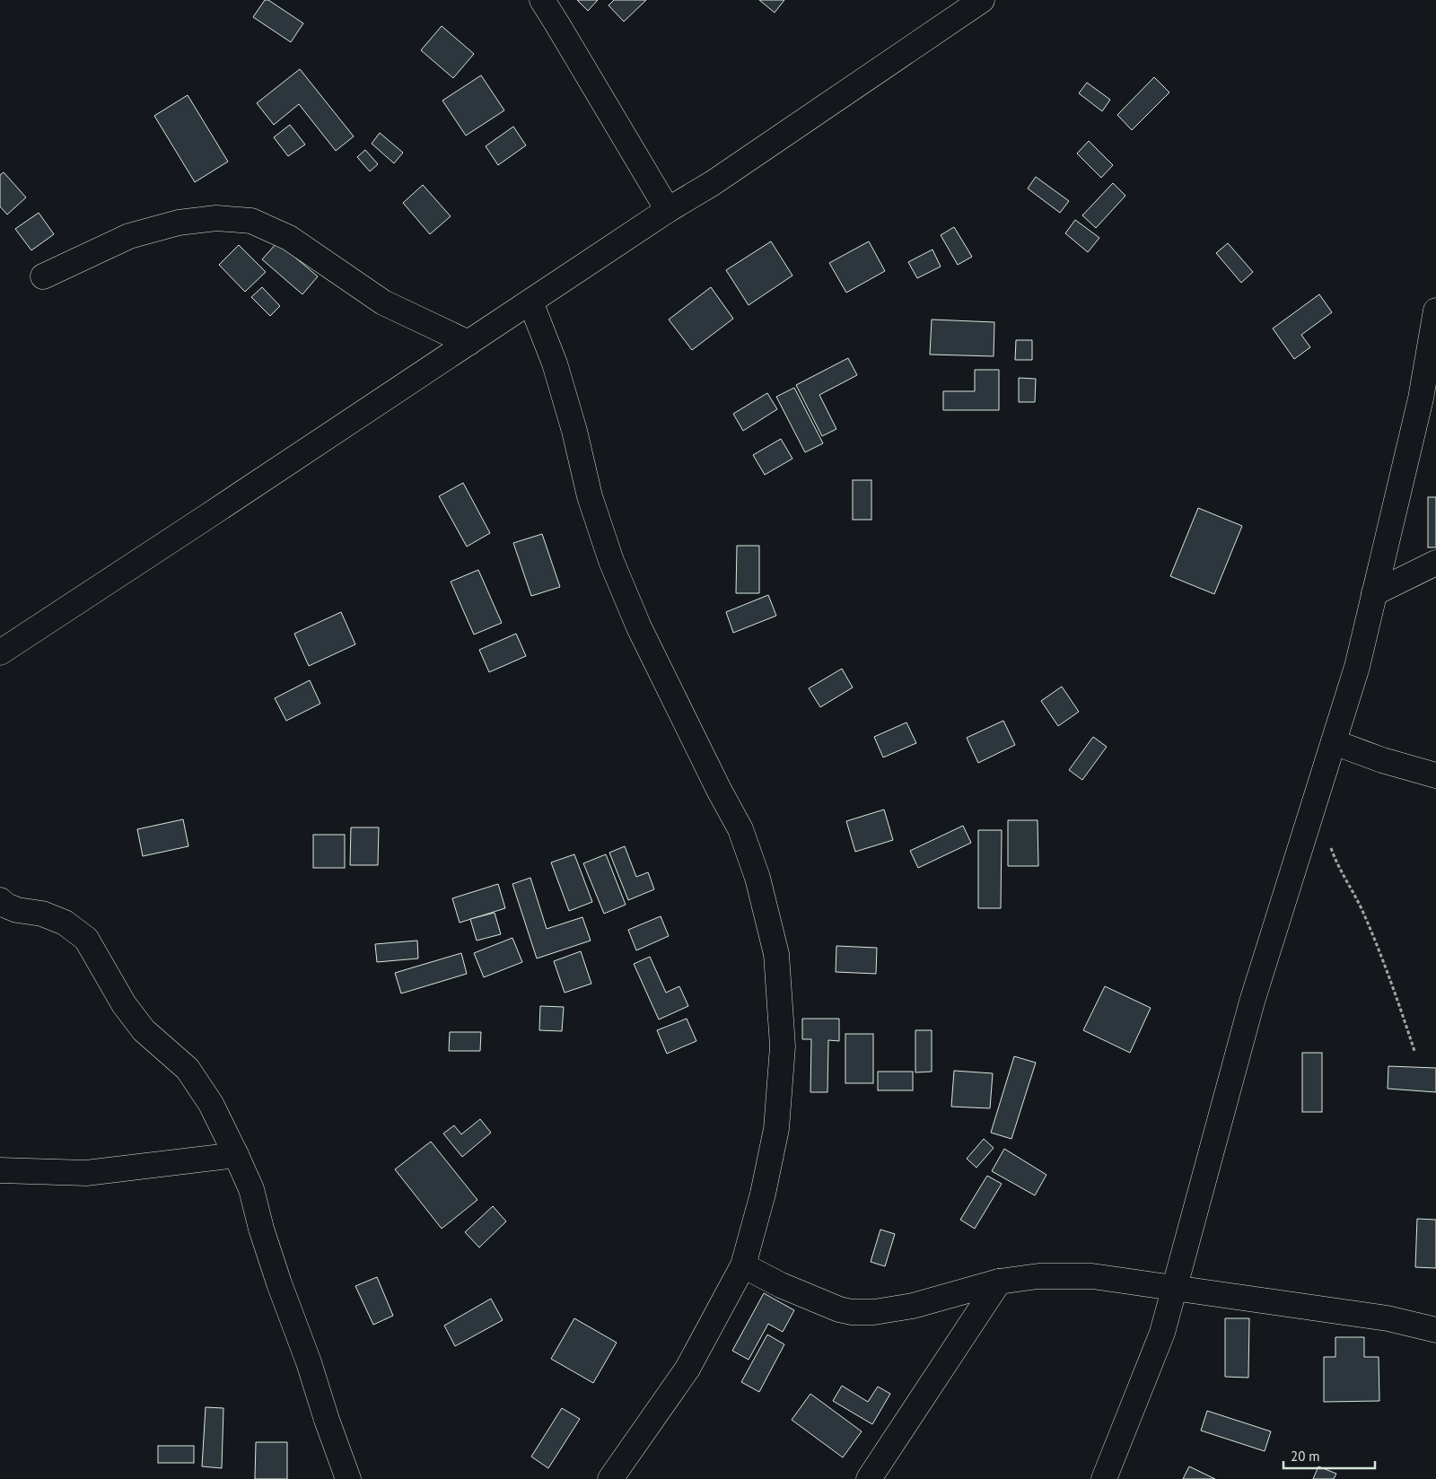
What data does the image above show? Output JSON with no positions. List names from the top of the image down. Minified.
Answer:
{"scale_bar":"20 m"}
